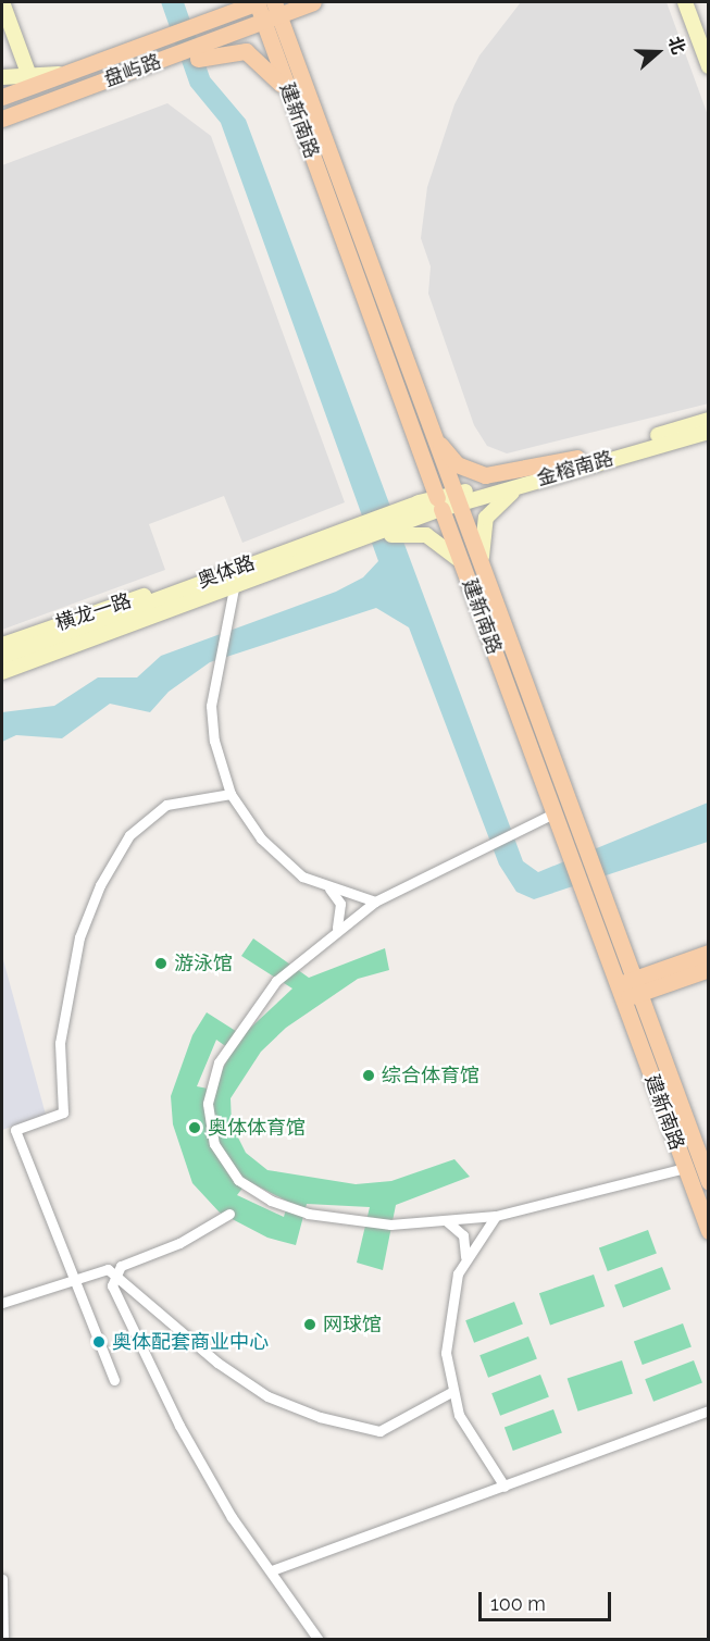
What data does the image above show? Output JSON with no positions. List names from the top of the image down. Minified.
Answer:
{"streets":{"main road":["盘屿路","建新南路","金榕南路","奥体路","横龙一路"]},"crossings":[["盘屿路","建新南路"],["建新南路","金榕南路"],["建新南路","奥体路"],["金榕南路","奥体路"],["奥体路","横龙一路"]],"places":["游泳馆","综合体育馆","奥体体育馆","网球馆","奥体配套商业中心"],"scale_bar":"100 m","north":"right"}
